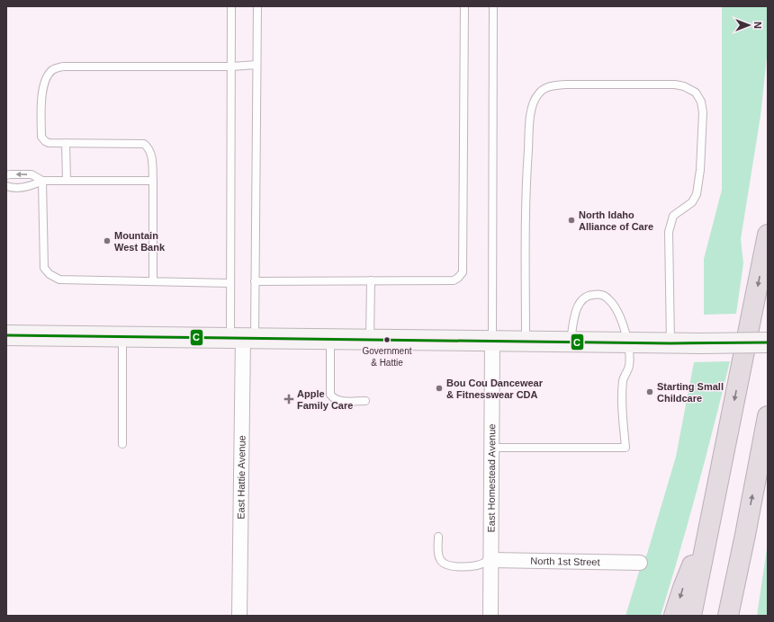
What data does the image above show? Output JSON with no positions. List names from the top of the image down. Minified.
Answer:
{"streets":{"street":["East Hattie Avenue","East Homestead Avenue","North 1st Street"]},"crossings":[["East Homestead Avenue","North 1st Street"]],"places":{"other":["North Idaho Alliance of Care","Mountain West Bank","Government & Hattie","Bou Cou Dancewear & Fitnesswear CDA","Starting Small Childcare"],"health":["Apple Family Care"]},"lines":["transit line C"],"north":"right"}
